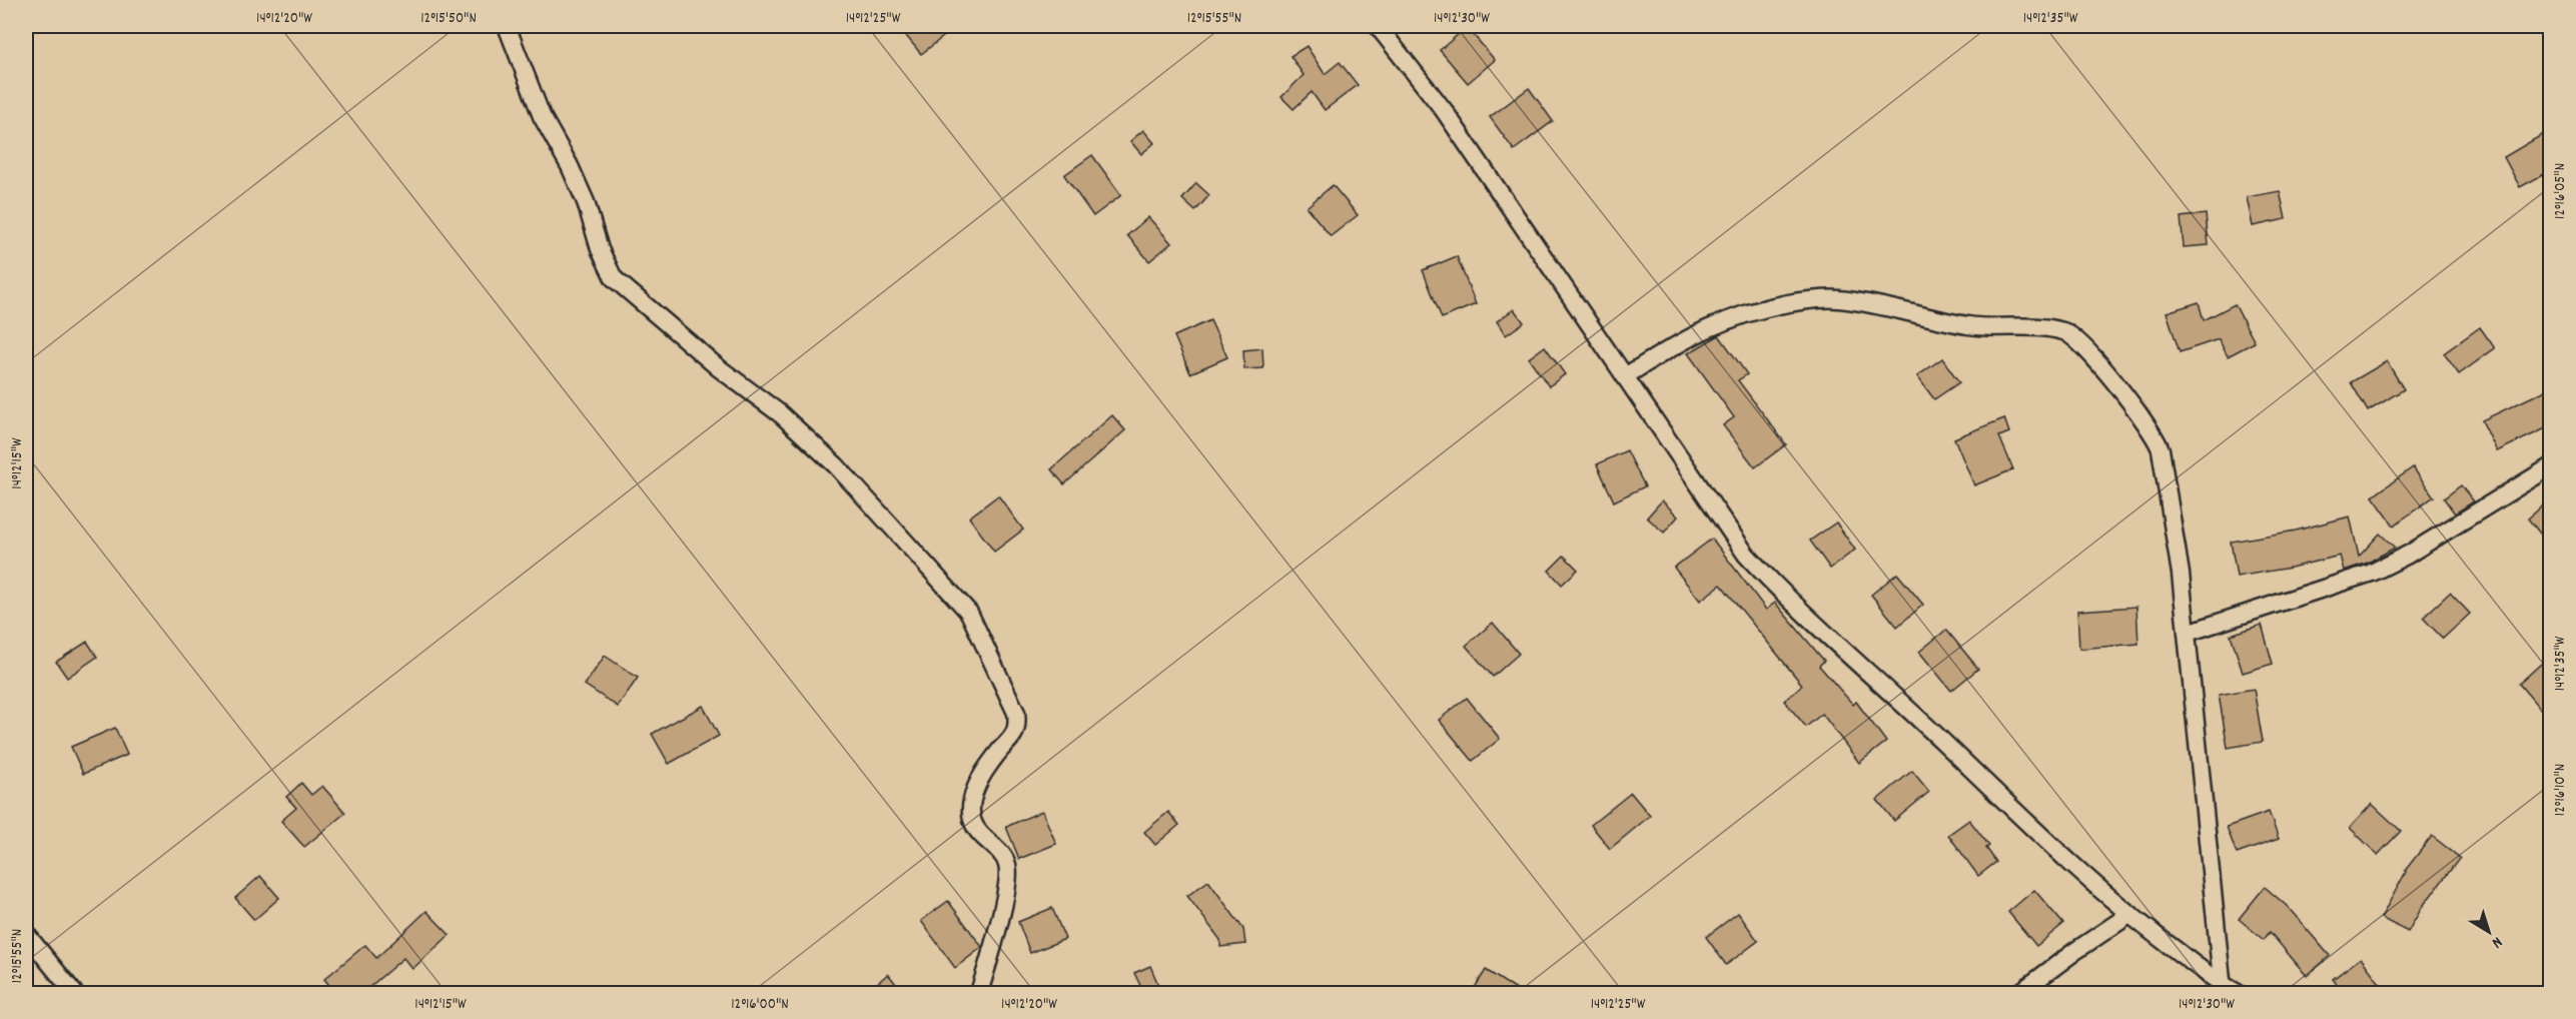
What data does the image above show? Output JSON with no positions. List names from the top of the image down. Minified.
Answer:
{"north":"bottom right","coordinates":["14°12'20\"W","12°15'50\"N","14°12'25\"W","12°15'55\"N","14°12'30\"W","14°12'35\"W","12°16'05\"N","14°12'15\"W","12°16'10\"N","12°16'00\"N"]}
